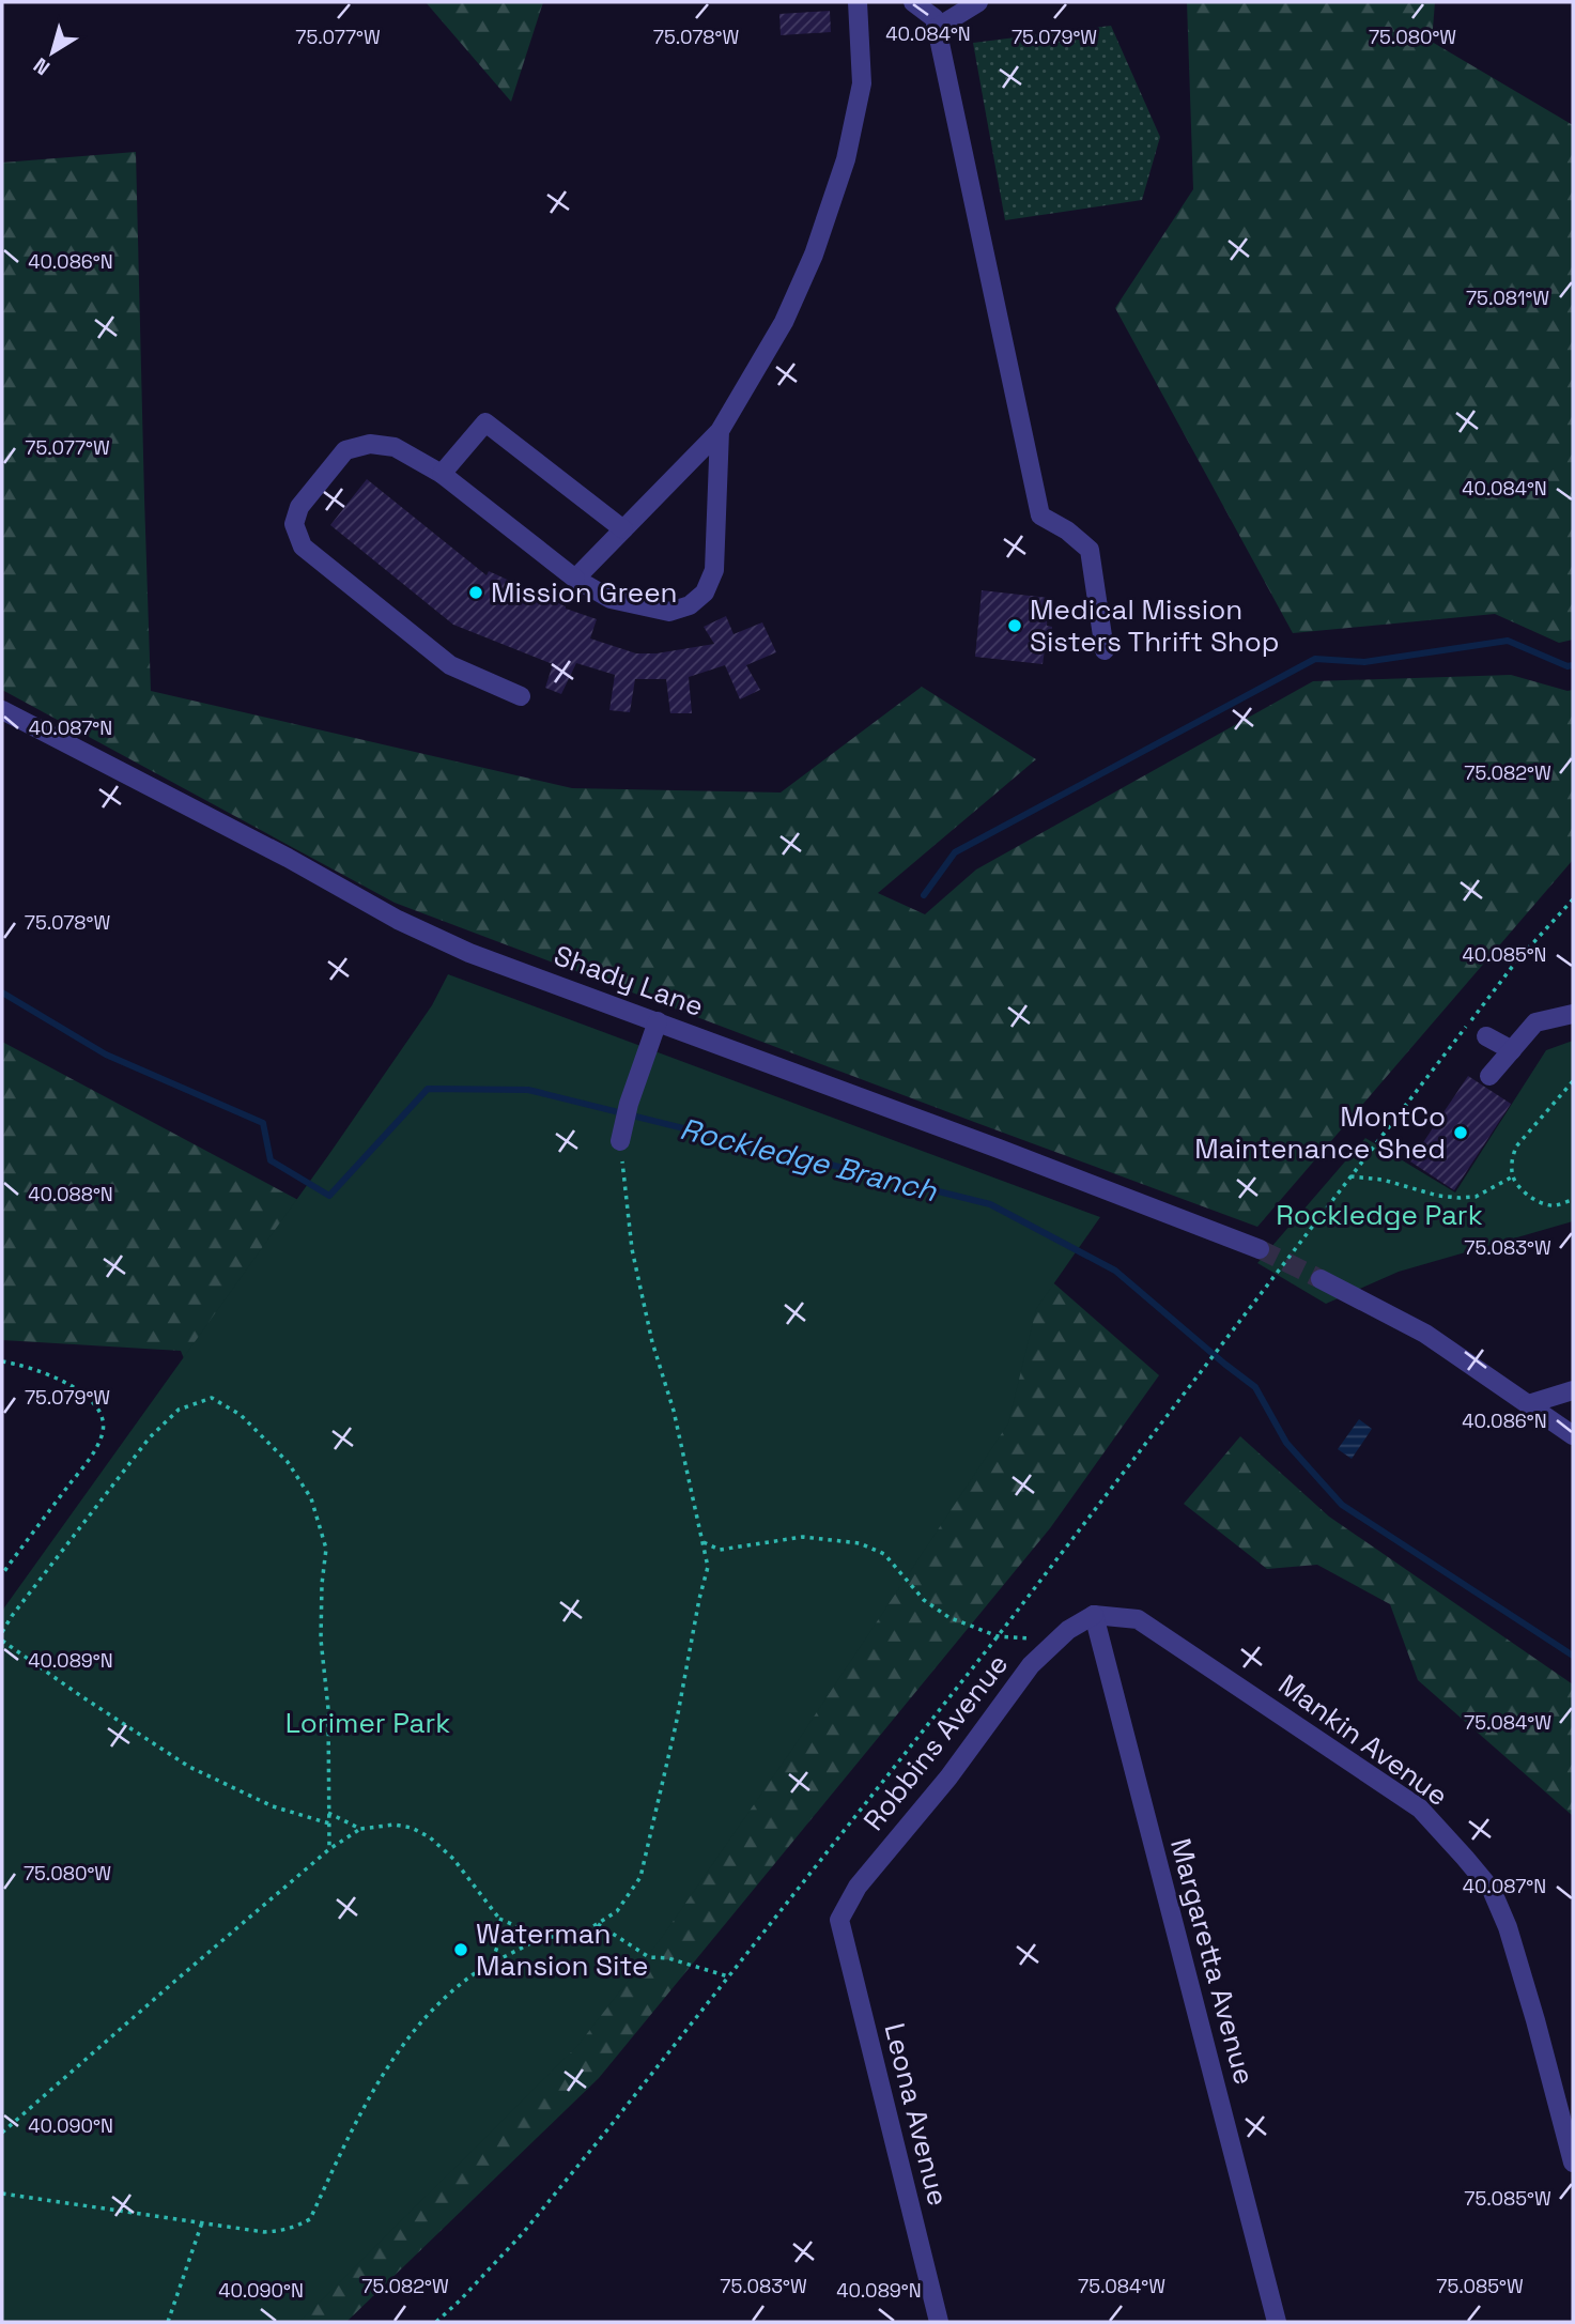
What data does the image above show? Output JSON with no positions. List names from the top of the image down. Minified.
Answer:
{"streets":{"street":["Shady Lane","Mankin Avenue","Robbins Avenue","Margaretta Avenue","Leona Avenue"]},"crossings":[["Mankin Avenue","Robbins Avenue"],["Mankin Avenue","Margaretta Avenue"],["Robbins Avenue","Margaretta Avenue"],["Robbins Avenue","Leona Avenue"]],"water":["Rockledge Branch"],"parks":["Rockledge Park","Lorimer Park"],"places":["Mission Green","Medical Mission Sisters Thrift Shop","MontCo Maintenance Shed","Waterman Mansion Site"],"north":"bottom left","coordinates":["40.084°N","75.077°W","75.078°W","75.079°W","75.080°W","40.086°N","75.081°W","40.087°N","75.082°W","40.085°N","40.088°N","75.083°W","40.089°N","75.084°W","40.090°N","75.085°W"]}
